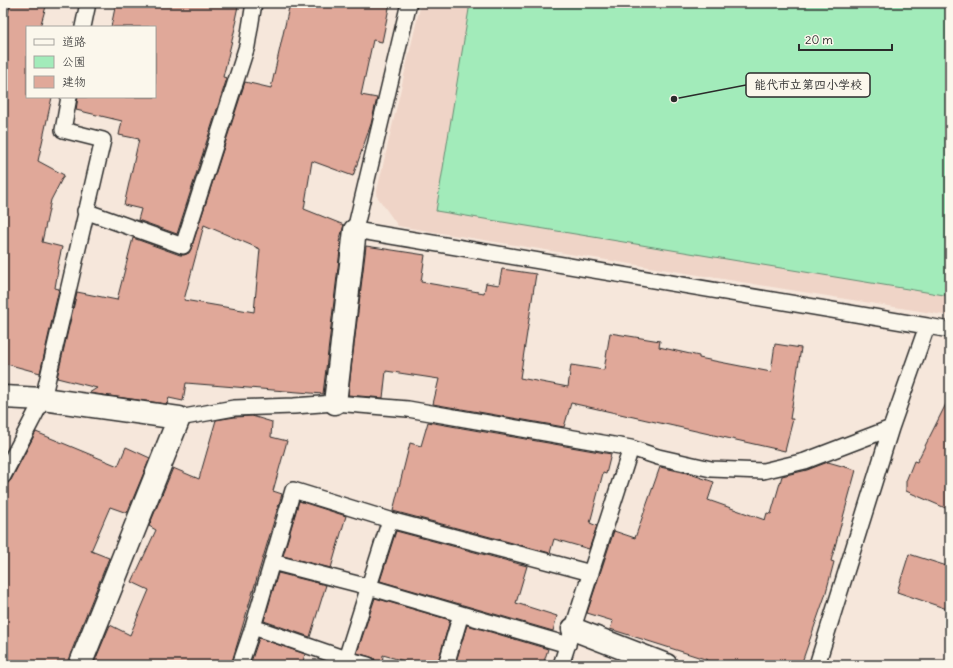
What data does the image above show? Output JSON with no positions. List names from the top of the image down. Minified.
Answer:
{"places":["能代市立第四小学校"],"legend":["道路","公園","建物"],"scale_bar":"20 m"}
